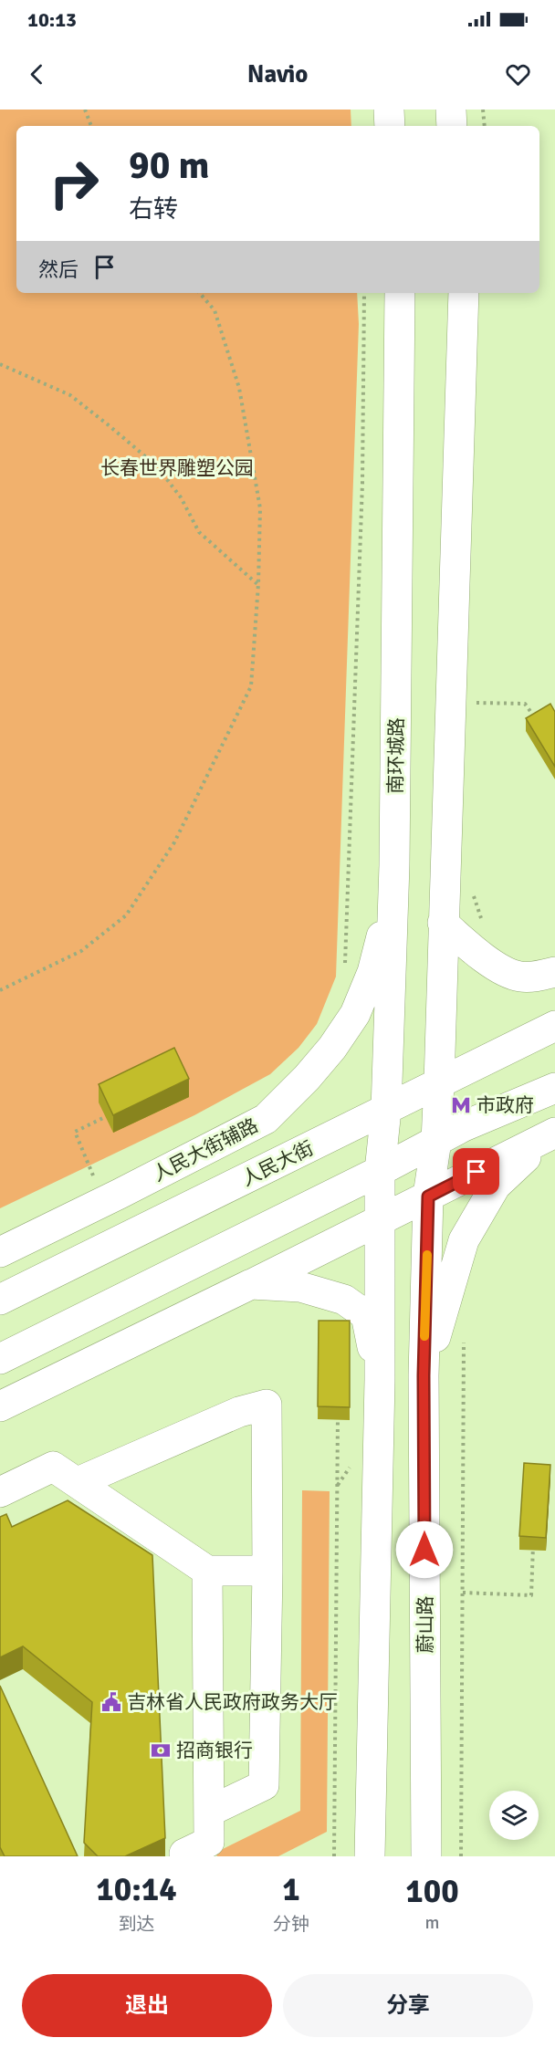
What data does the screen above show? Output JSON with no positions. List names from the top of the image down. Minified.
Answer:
{"streets":{"main road":["南环城路","人民大街辅路","人民大街","蔚山路"]},"crossings":[["南环城路","人民大街辅路"],["南环城路","人民大街"]],"parks":["长春世界雕塑公园"],"places":{"metro station":["市政府"],"public building":["吉林省人民政府政务大厅"],"bank":["招商银行"]},"page":{"status":"10:13","header":"Navio","turn":["90 m","右转"],"then":"然后","eta":["10:14","到达","1","分钟","100","m"],"buttons":["退出","分享"]}}
